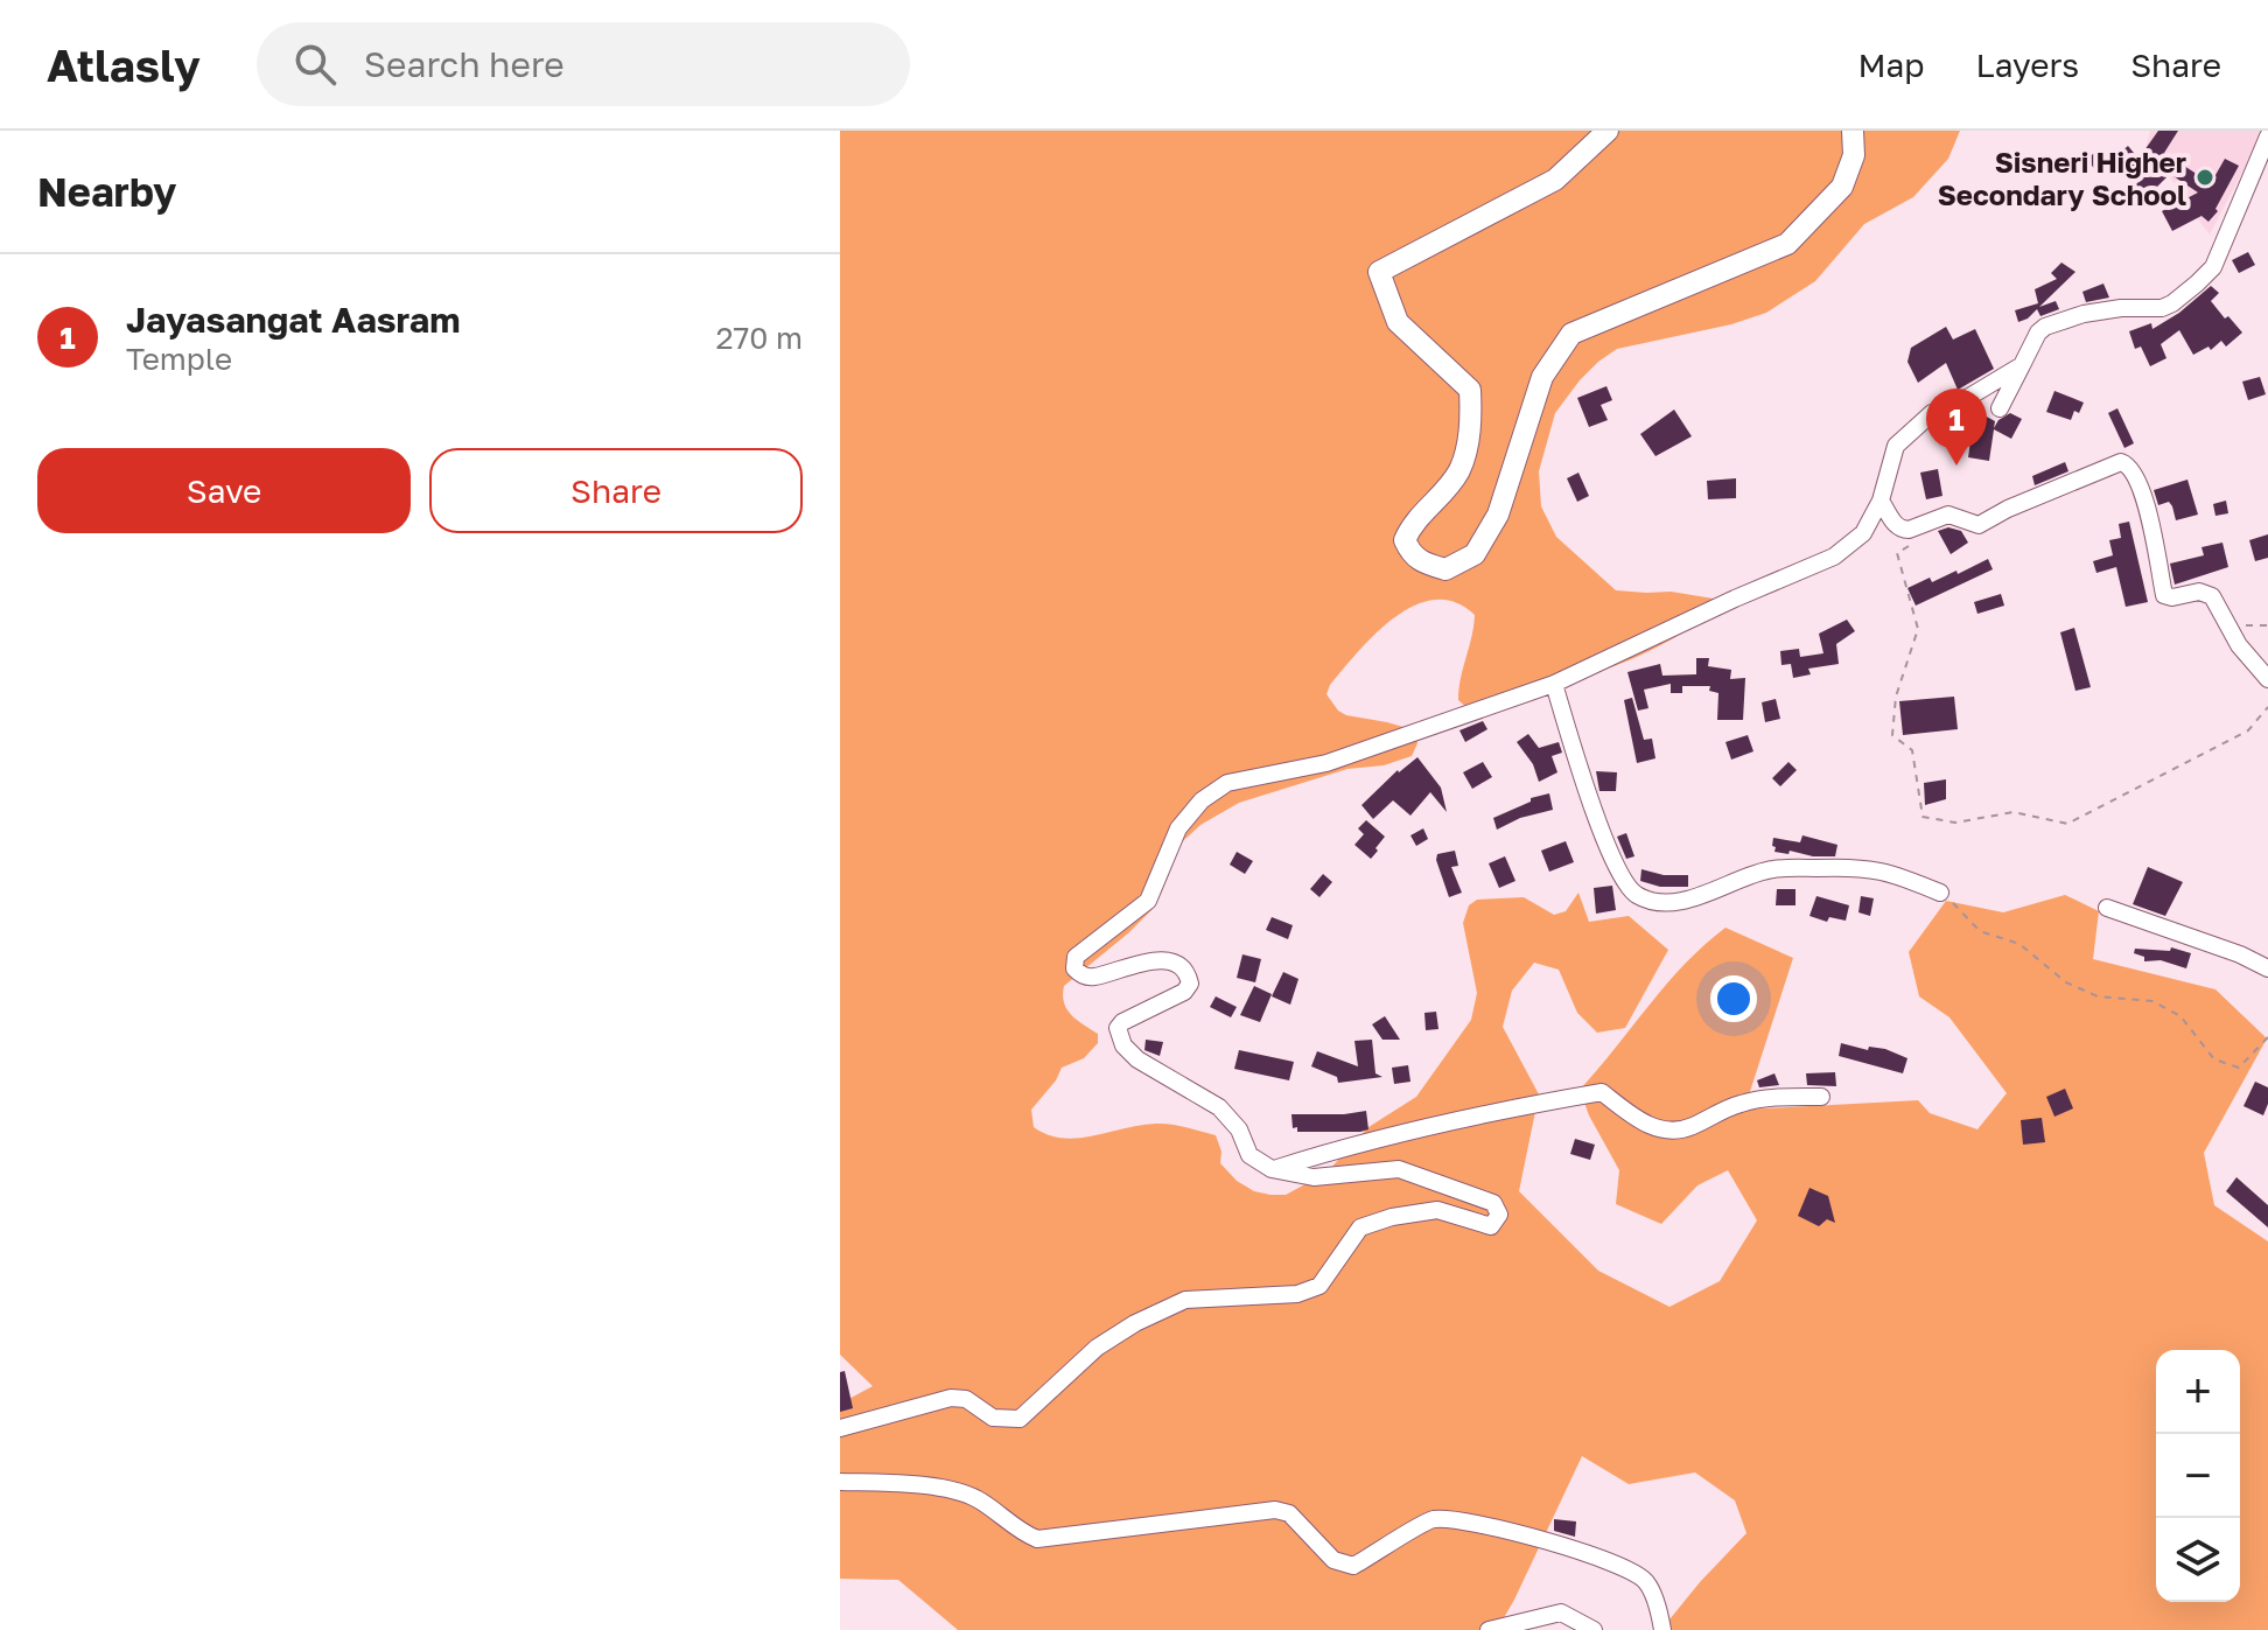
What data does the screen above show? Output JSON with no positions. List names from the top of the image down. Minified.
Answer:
{"places":["Sisneri Higher Secondary School"],"page":{"header":"Atlasly","search":"Search here","nav":["Map","Layers","Share"],"heading":"Nearby","list":[{"mark":"1","name":"Jayasangat Aasram","note":"Temple","value":"270 m"}],"pins":"1","buttons":["Save","Share"],"map_buttons":["+","−"]}}
